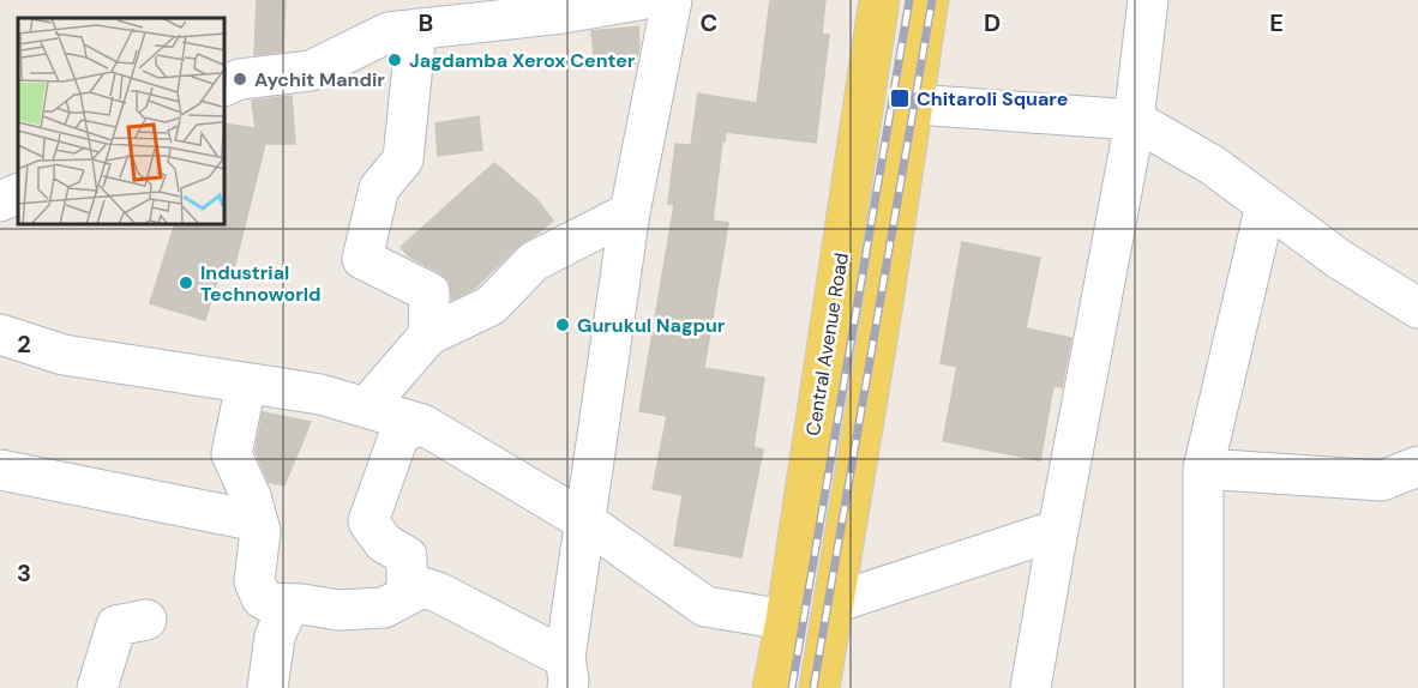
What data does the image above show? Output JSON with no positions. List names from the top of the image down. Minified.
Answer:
{"streets":{"main road":["Central Avenue Road"]},"places":{"other":["Jagdamba Xerox Center","Aychit Mandir","Industrial Technoworld","Gurukul Nagpur"],"transit":["Chitaroli Square"]},"grid":{"columns":["B","C","D","E"],"rows":["2","3"]}}
